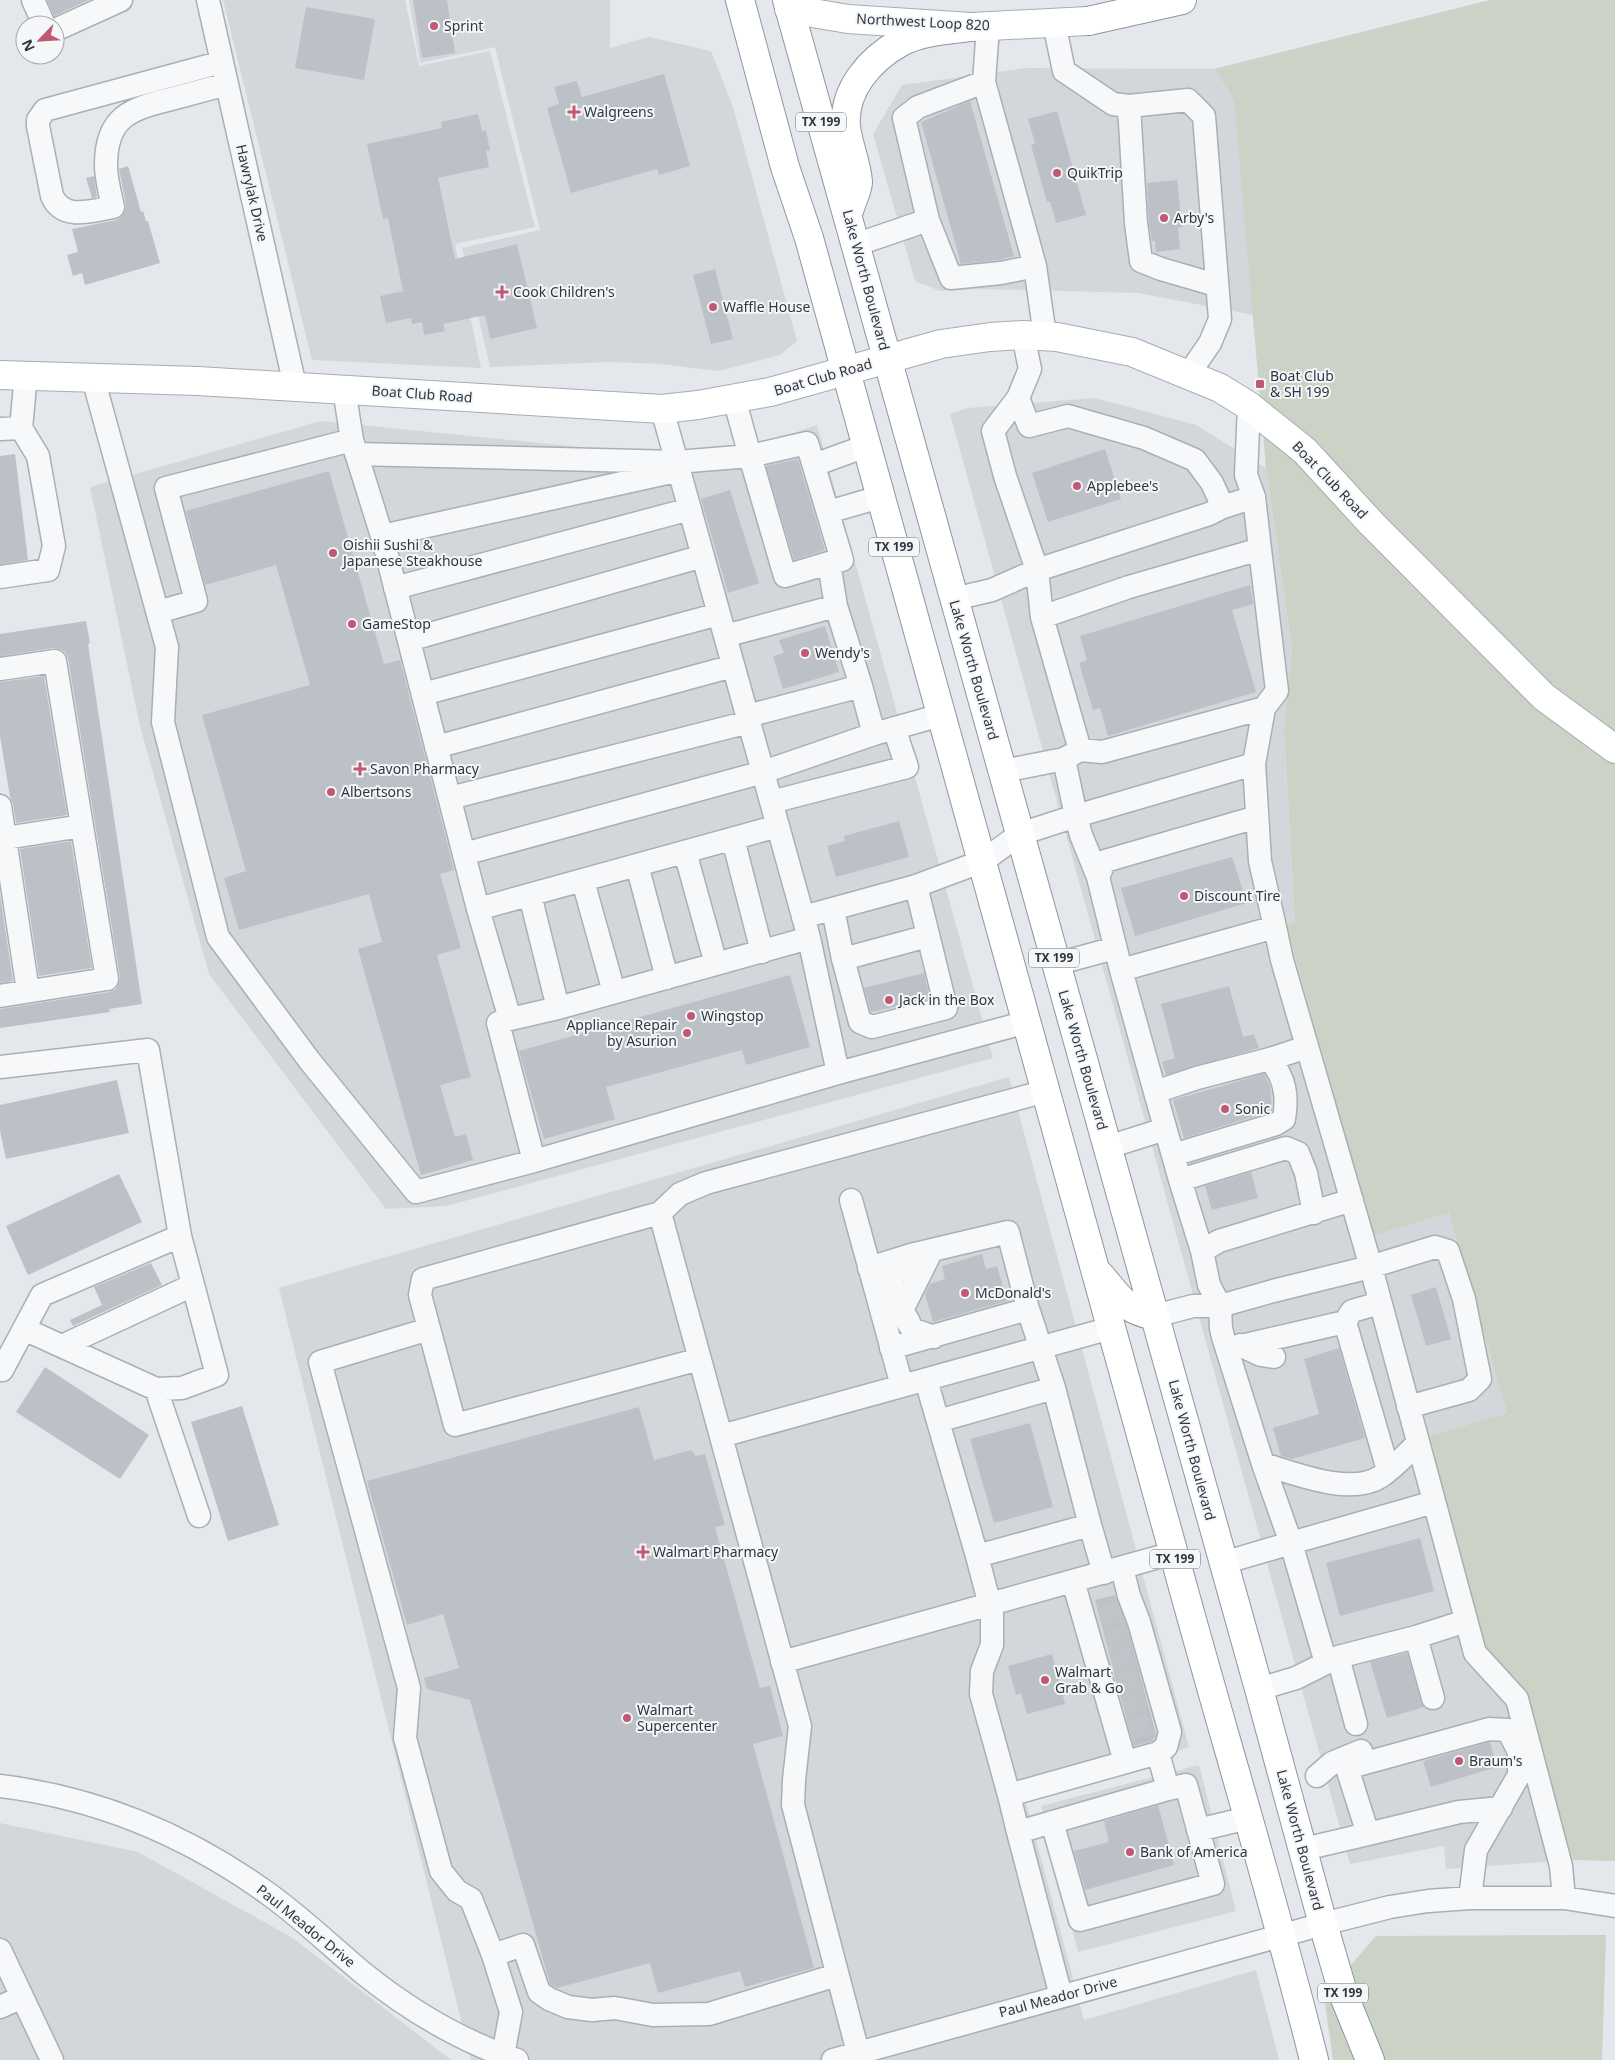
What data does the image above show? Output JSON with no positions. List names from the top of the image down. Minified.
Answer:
{"streets":{"main road":["Northwest Loop 820","TX 199","Lake Worth Boulevard","Boat Club Road"],"street":["Hawrylak Drive","Paul Meador Drive"]},"crossings":[["Northwest Loop 820","Lake Worth Boulevard"],["TX 199","Boat Club Road"],["TX 199","Paul Meador Drive"],["Hawrylak Drive","Boat Club Road"],["Lake Worth Boulevard","Boat Club Road"],["Lake Worth Boulevard","Paul Meador Drive"]],"places":{"other":["Sprint","QuikTrip","Arby's","Waffle House","Applebee's","Oishii Sushi & Japanese Steakhouse","GameStop","Wendy's","Albertsons","Discount Tire","Jack in the Box","Wingstop","Appliance Repair by Asurion","Sonic","McDonald's","Walmart Grab & Go","Walmart Supercenter","Braum's","Bank of America"],"health":["Walgreens","Cook Children's","Savon Pharmacy","Walmart Pharmacy"],"transit":["Boat Club & SH 199"]},"north":"bottom left"}
